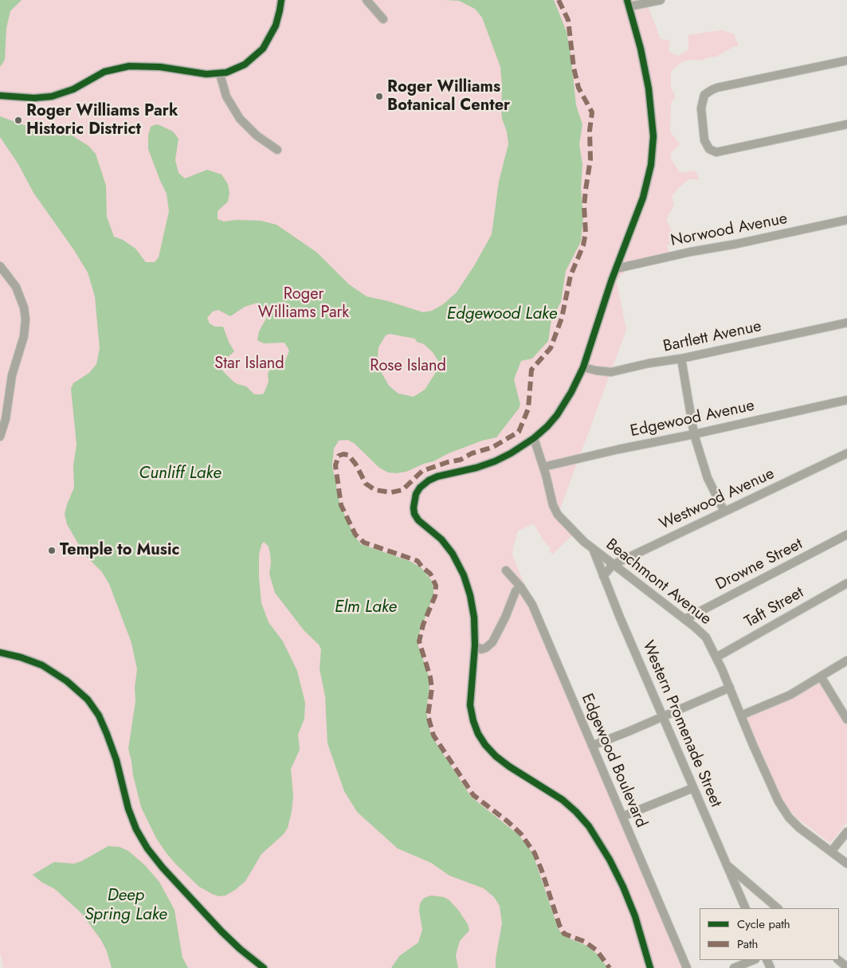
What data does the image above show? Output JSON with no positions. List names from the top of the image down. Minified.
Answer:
{"streets":{"street":["Norwood Avenue","Bartlett Avenue","Edgewood Avenue","Westwood Avenue","Drowne Street","Beachmont Avenue","Taft Street","Western Promenade Street","Edgewood Boulevard"]},"crossings":[["Edgewood Avenue","Beachmont Avenue"],["Westwood Avenue","Beachmont Avenue"],["Westwood Avenue","Western Promenade Street"],["Drowne Street","Beachmont Avenue"],["Beachmont Avenue","Taft Street"],["Beachmont Avenue","Western Promenade Street"]],"water":["Edgewood Lake","Cunliff Lake","Elm Lake","Deep Spring Lake"],"parks":["Roger Williams Park","Star Island","Rose Island"],"places":["Roger Williams Botanical Center","Roger Williams Park Historic District","Temple to Music"],"legend":["Cycle path","Path"]}
